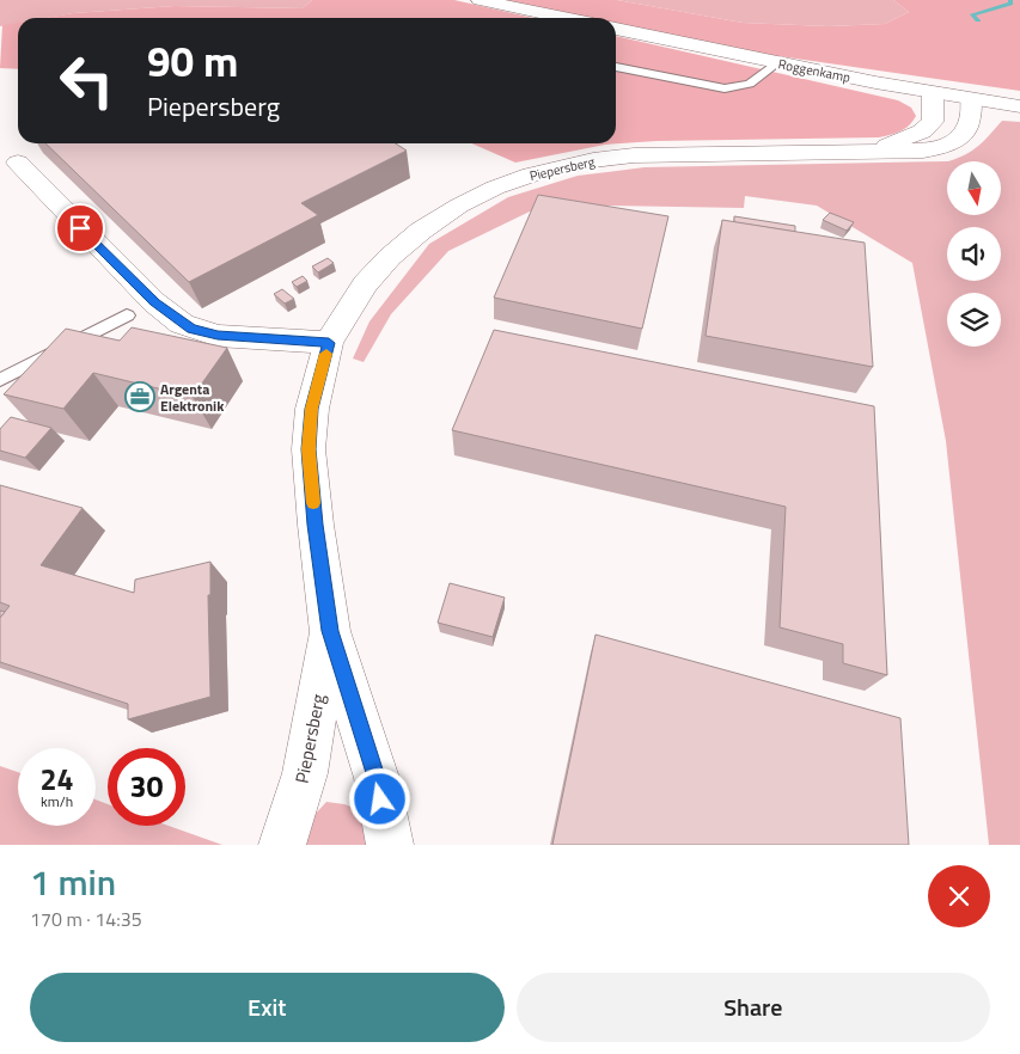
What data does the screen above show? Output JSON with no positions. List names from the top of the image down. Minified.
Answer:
{"streets":{"street":["Roggenkamp","Piepersberg"]},"crossings":[["Roggenkamp","Piepersberg"]],"places":{"office":["Argenta Elektronik"]},"north":"bottom","page":{"turn":["90 m","Piepersberg"],"speed":"24 km/h","limit":"30","heading":["1 min","170 m · 14:35"],"buttons":["Exit","Share"]}}
